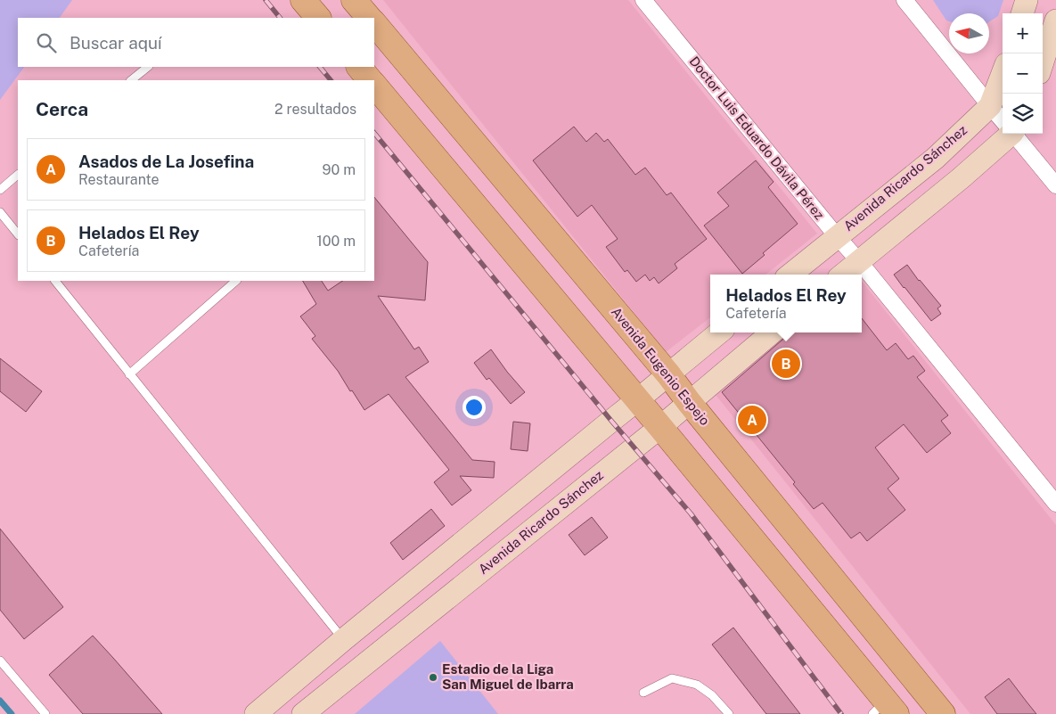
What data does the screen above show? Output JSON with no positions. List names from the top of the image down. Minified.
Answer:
{"streets":{"main road":["Avenida Ricardo Sánchez","Avenida Eugenio Espejo"],"street":["Doctor Luis Eduardo Dávila Pérez"]},"crossings":[["Doctor Luis Eduardo Dávila Pérez","Avenida Ricardo Sánchez"],["Avenida Ricardo Sánchez","Avenida Eugenio Espejo"]],"places":["Estadio de la Liga San Miguel de Ibarra"],"north":"left","page":{"map_buttons":["+","−"],"search":"Buscar aquí","heading":["Cerca","2 resultados"],"list":[{"mark":"A","name":"Asados de La Josefina","note":"Restaurante","value":"90 m"},{"mark":"B","name":"Helados El Rey","note":"Cafetería","value":"100 m"}],"popup":["Helados El Rey","Cafetería"],"pins":["B","A"]}}
